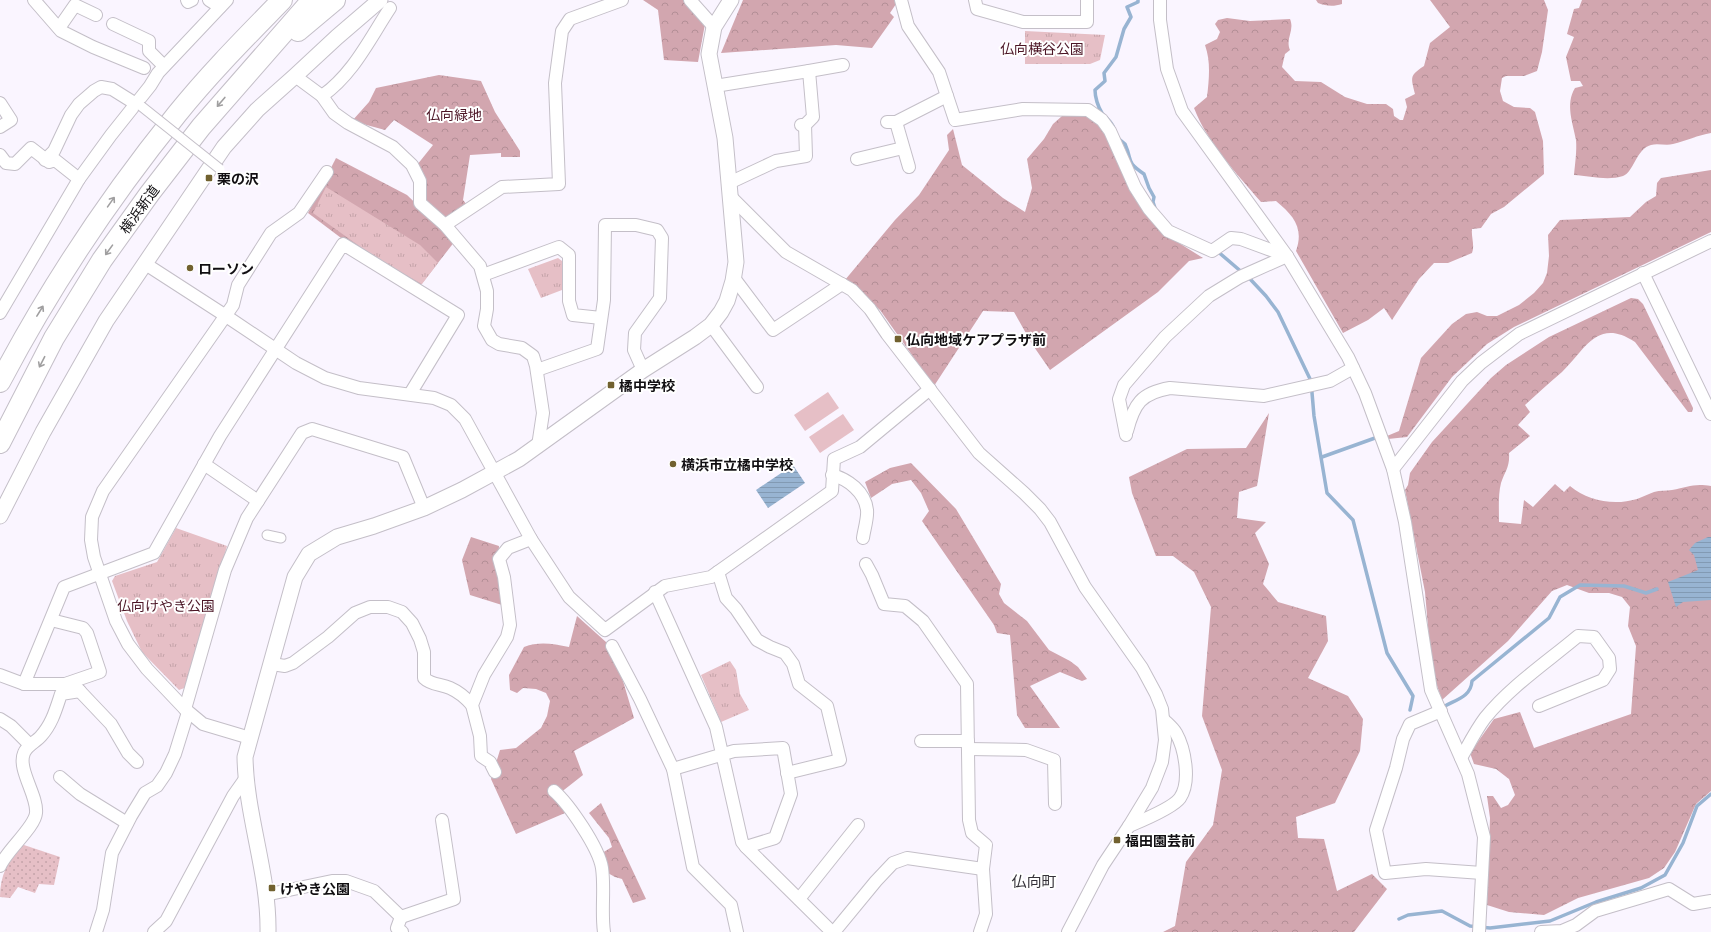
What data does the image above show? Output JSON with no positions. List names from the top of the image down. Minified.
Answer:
{"streets":{"highway":["横浜新道"]},"districts":["仏向町"],"parks":["仏向横谷公園","仏向緑地","仏向けやき公園"],"places":{"transit":["栗の沢","仏向地域ケアプラザ前","橘中学校","福田園芸前","けやき公園"],"other":["ローソン","横浜市立橘中学校"]}}
